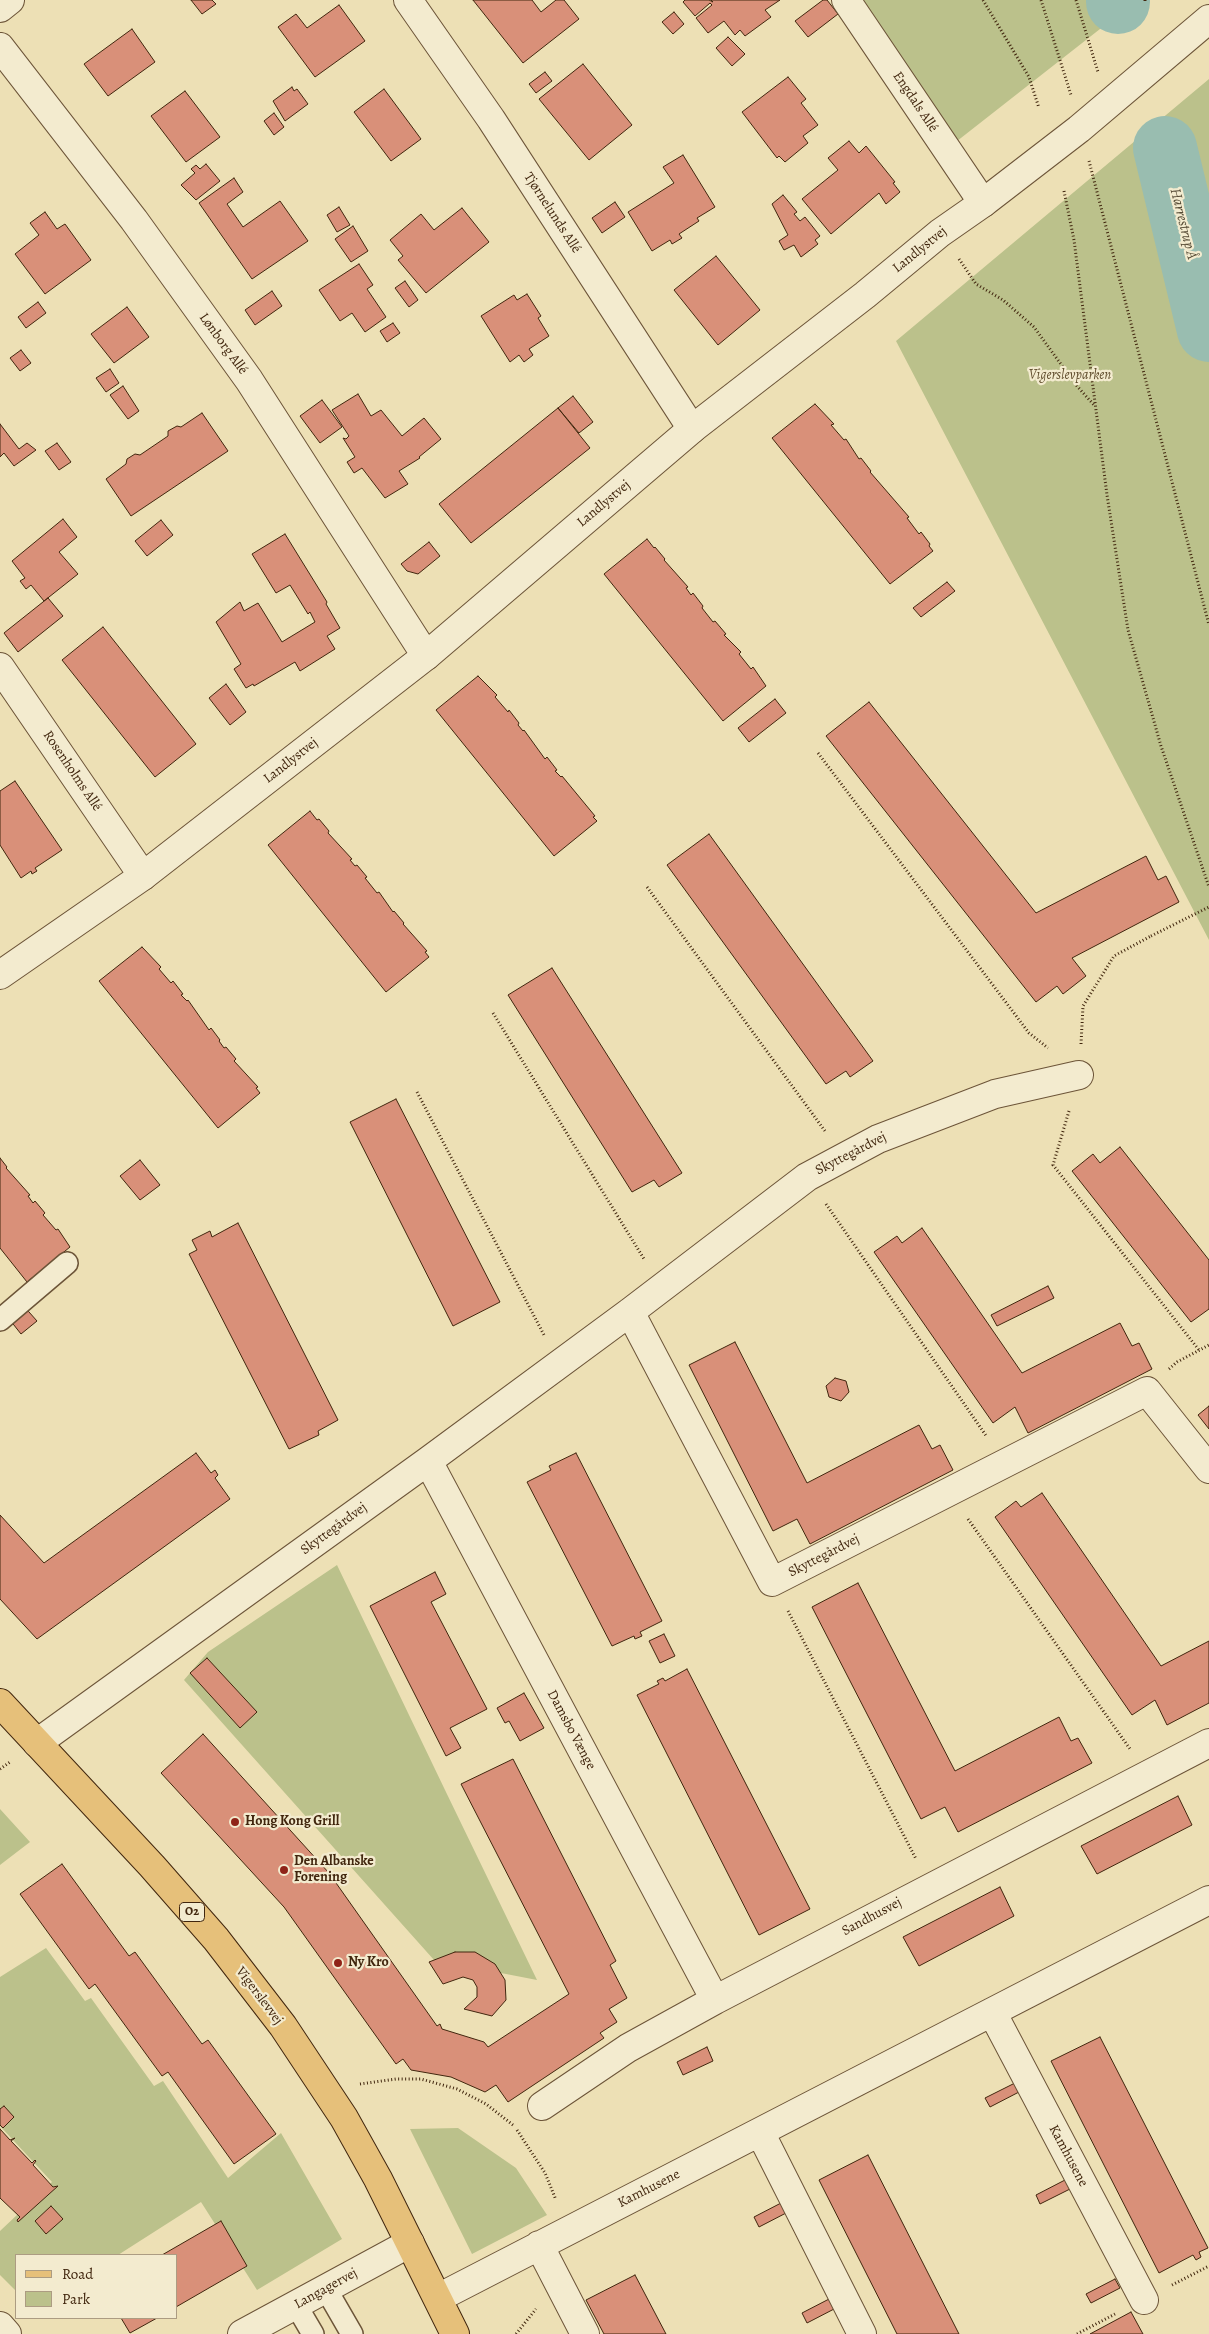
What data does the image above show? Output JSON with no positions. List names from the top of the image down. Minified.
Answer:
{"streets":{"main road":["O2","Vigerslevvej"],"street":["Engdals Allé","Tjørnelunds Allé","Landlystvej","Lønborg Allé","Rosenholms Allé","Skyttegårdvej","Damsbo Vænge","Sandhusvej","Kamhusene","Langagervej"]},"crossings":[["Engdals Allé","Landlystvej"],["Tjørnelunds Allé","Landlystvej"],["Landlystvej","Lønborg Allé"],["Landlystvej","Rosenholms Allé"],["Skyttegårdvej","Damsbo Vænge"],["Skyttegårdvej","Vigerslevvej"],["Damsbo Vænge","Sandhusvej"],["Vigerslevvej","Kamhusene"],["Vigerslevvej","Langagervej"]],"water":["Harrestrup Å"],"parks":["Vigerslevparken"],"places":["Hong Kong Grill","Den Albanske Forening","Ny Kro"],"legend":["Road","Park"]}
